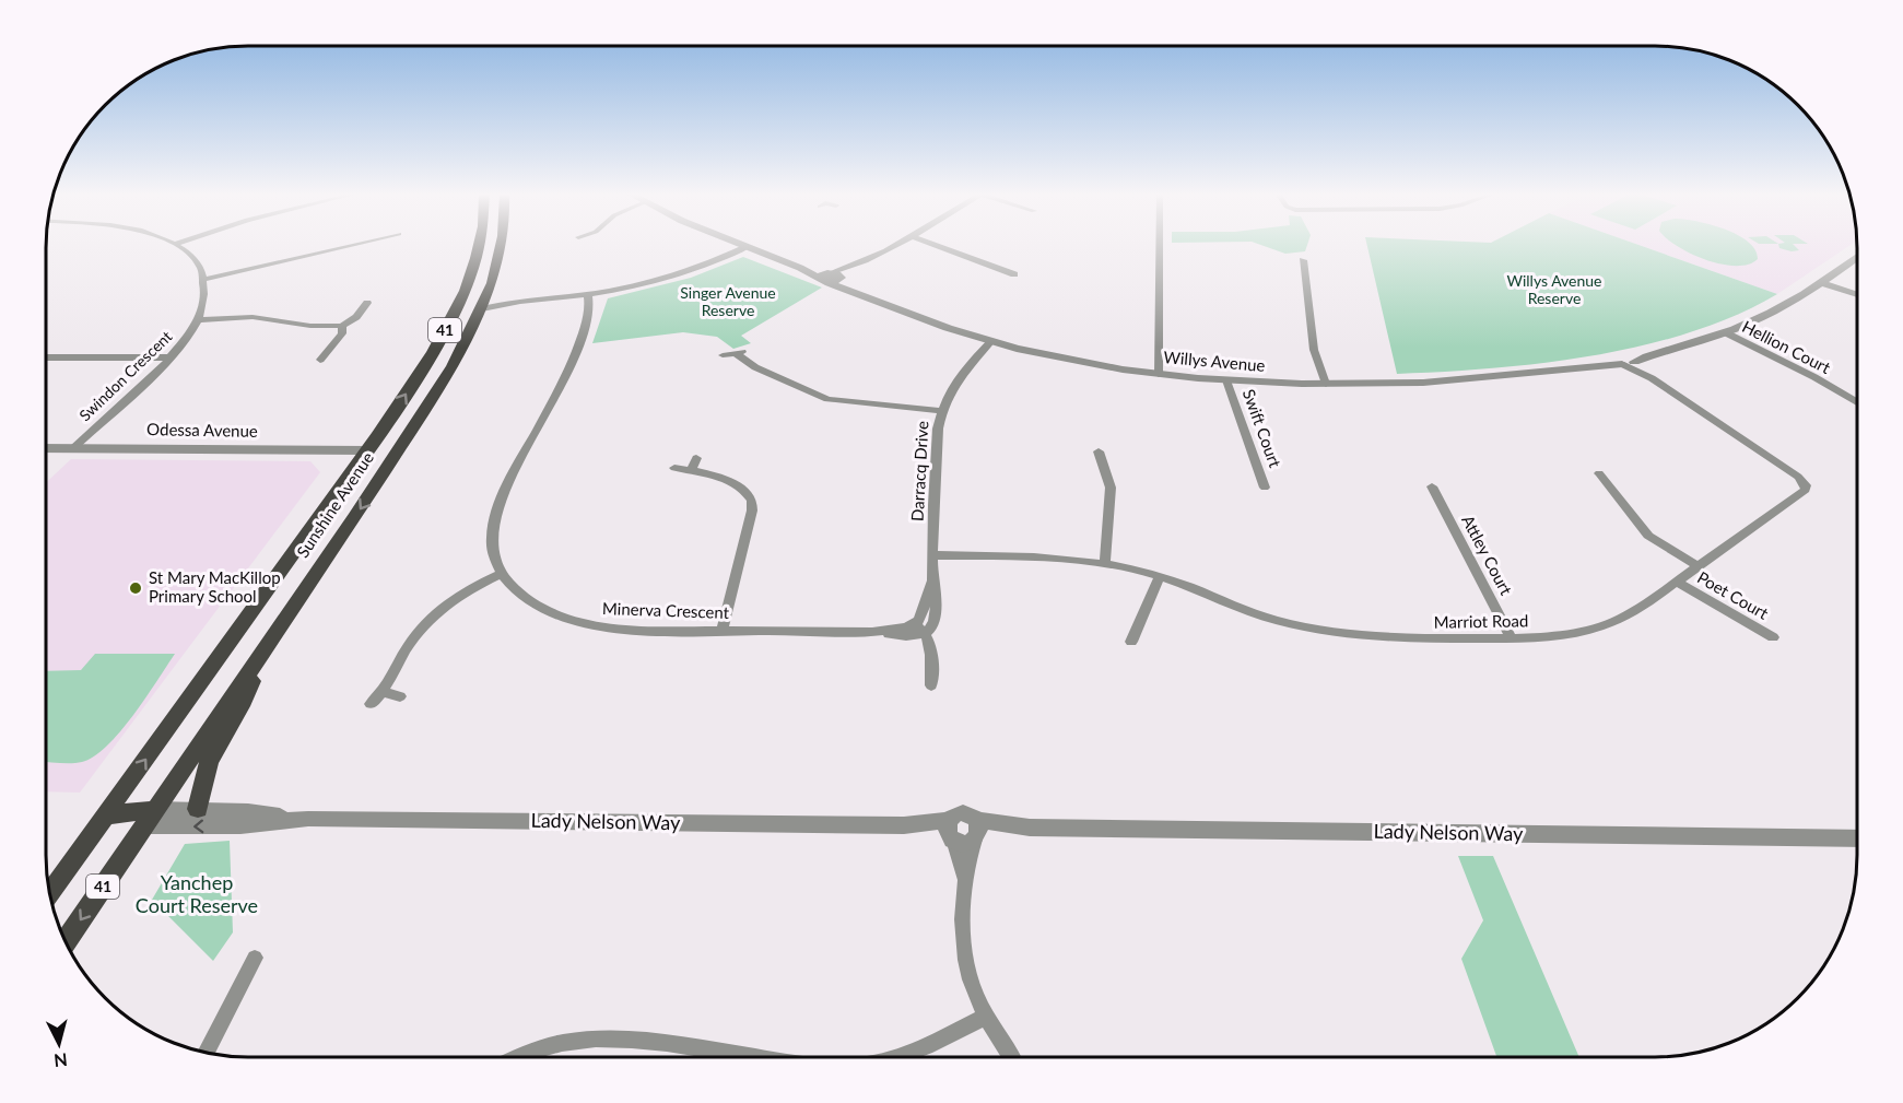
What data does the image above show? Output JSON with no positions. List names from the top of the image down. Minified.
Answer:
{"streets":{"main road":["41","Sunshine Avenue"],"street":["Hellion Court","Willys Avenue","Swindon Crescent","Swift Court","Odessa Avenue","Darracq Drive","Attley Court","Poet Court","Minerva Crescent","Marriot Road","Lady Nelson Way"]},"crossings":[["Hellion Court","Willys Avenue"],["Willys Avenue","Swift Court"],["Willys Avenue","Darracq Drive"],["Willys Avenue","Marriot Road"],["Swindon Crescent","Odessa Avenue"],["Odessa Avenue","Sunshine Avenue"],["Darracq Drive","Minerva Crescent"],["Darracq Drive","Marriot Road"],["Sunshine Avenue","Lady Nelson Way"],["Attley Court","Marriot Road"],["Poet Court","Marriot Road"]],"parks":["Willys Avenue Reserve","Singer Avenue Reserve","Yanchep Court Reserve"],"places":["St Mary MacKillop Primary School"],"north":"bottom"}
